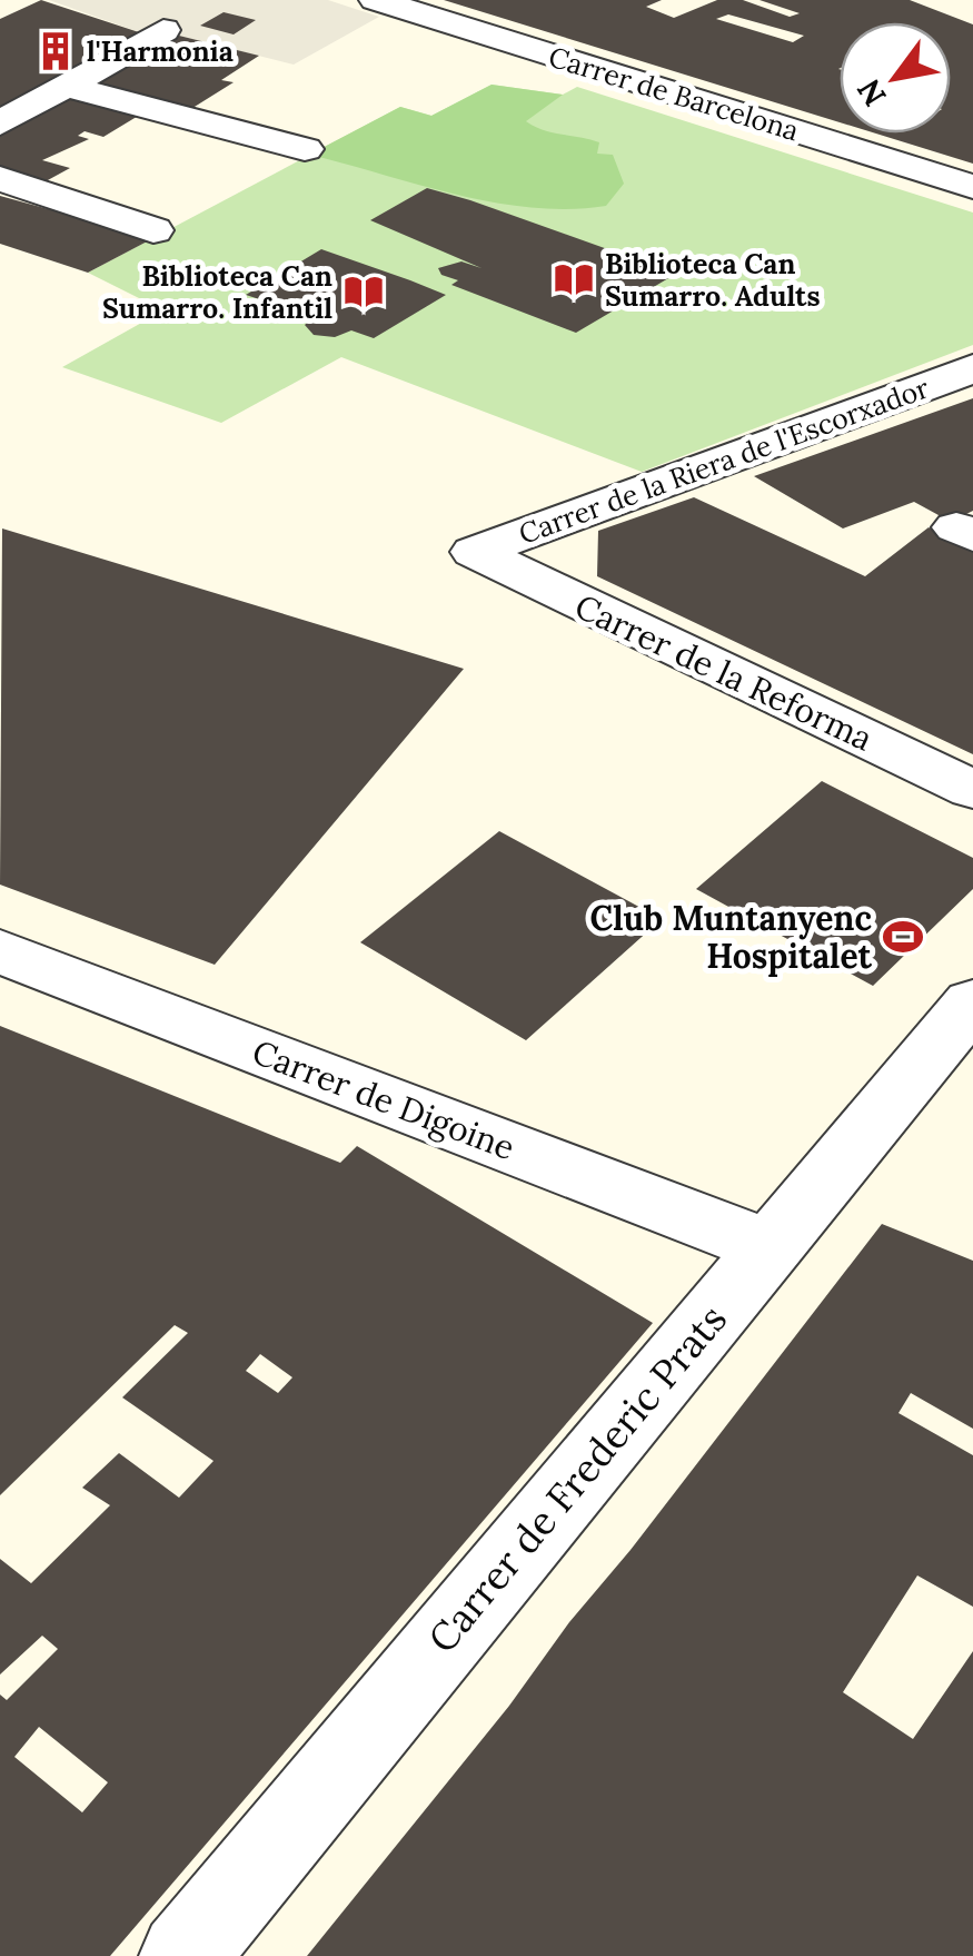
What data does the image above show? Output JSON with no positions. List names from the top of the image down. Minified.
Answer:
{"streets":{"street":["Carrer de Barcelona","Carrer de la Riera de l'Escorxador","Carrer de la Reforma","Carrer de Digoine","Carrer de Frederic Prats"]},"crossings":[["Carrer de la Riera de l'Escorxador","Carrer de la Reforma"],["Carrer de Digoine","Carrer de Frederic Prats"]],"places":{"building":["l'Harmonia"],"library":["Biblioteca Can Sumarro. Adults","Biblioteca Can Sumarro. Infantil"],"sports":["Club Muntanyenc Hospitalet"]},"north":"bottom left"}
